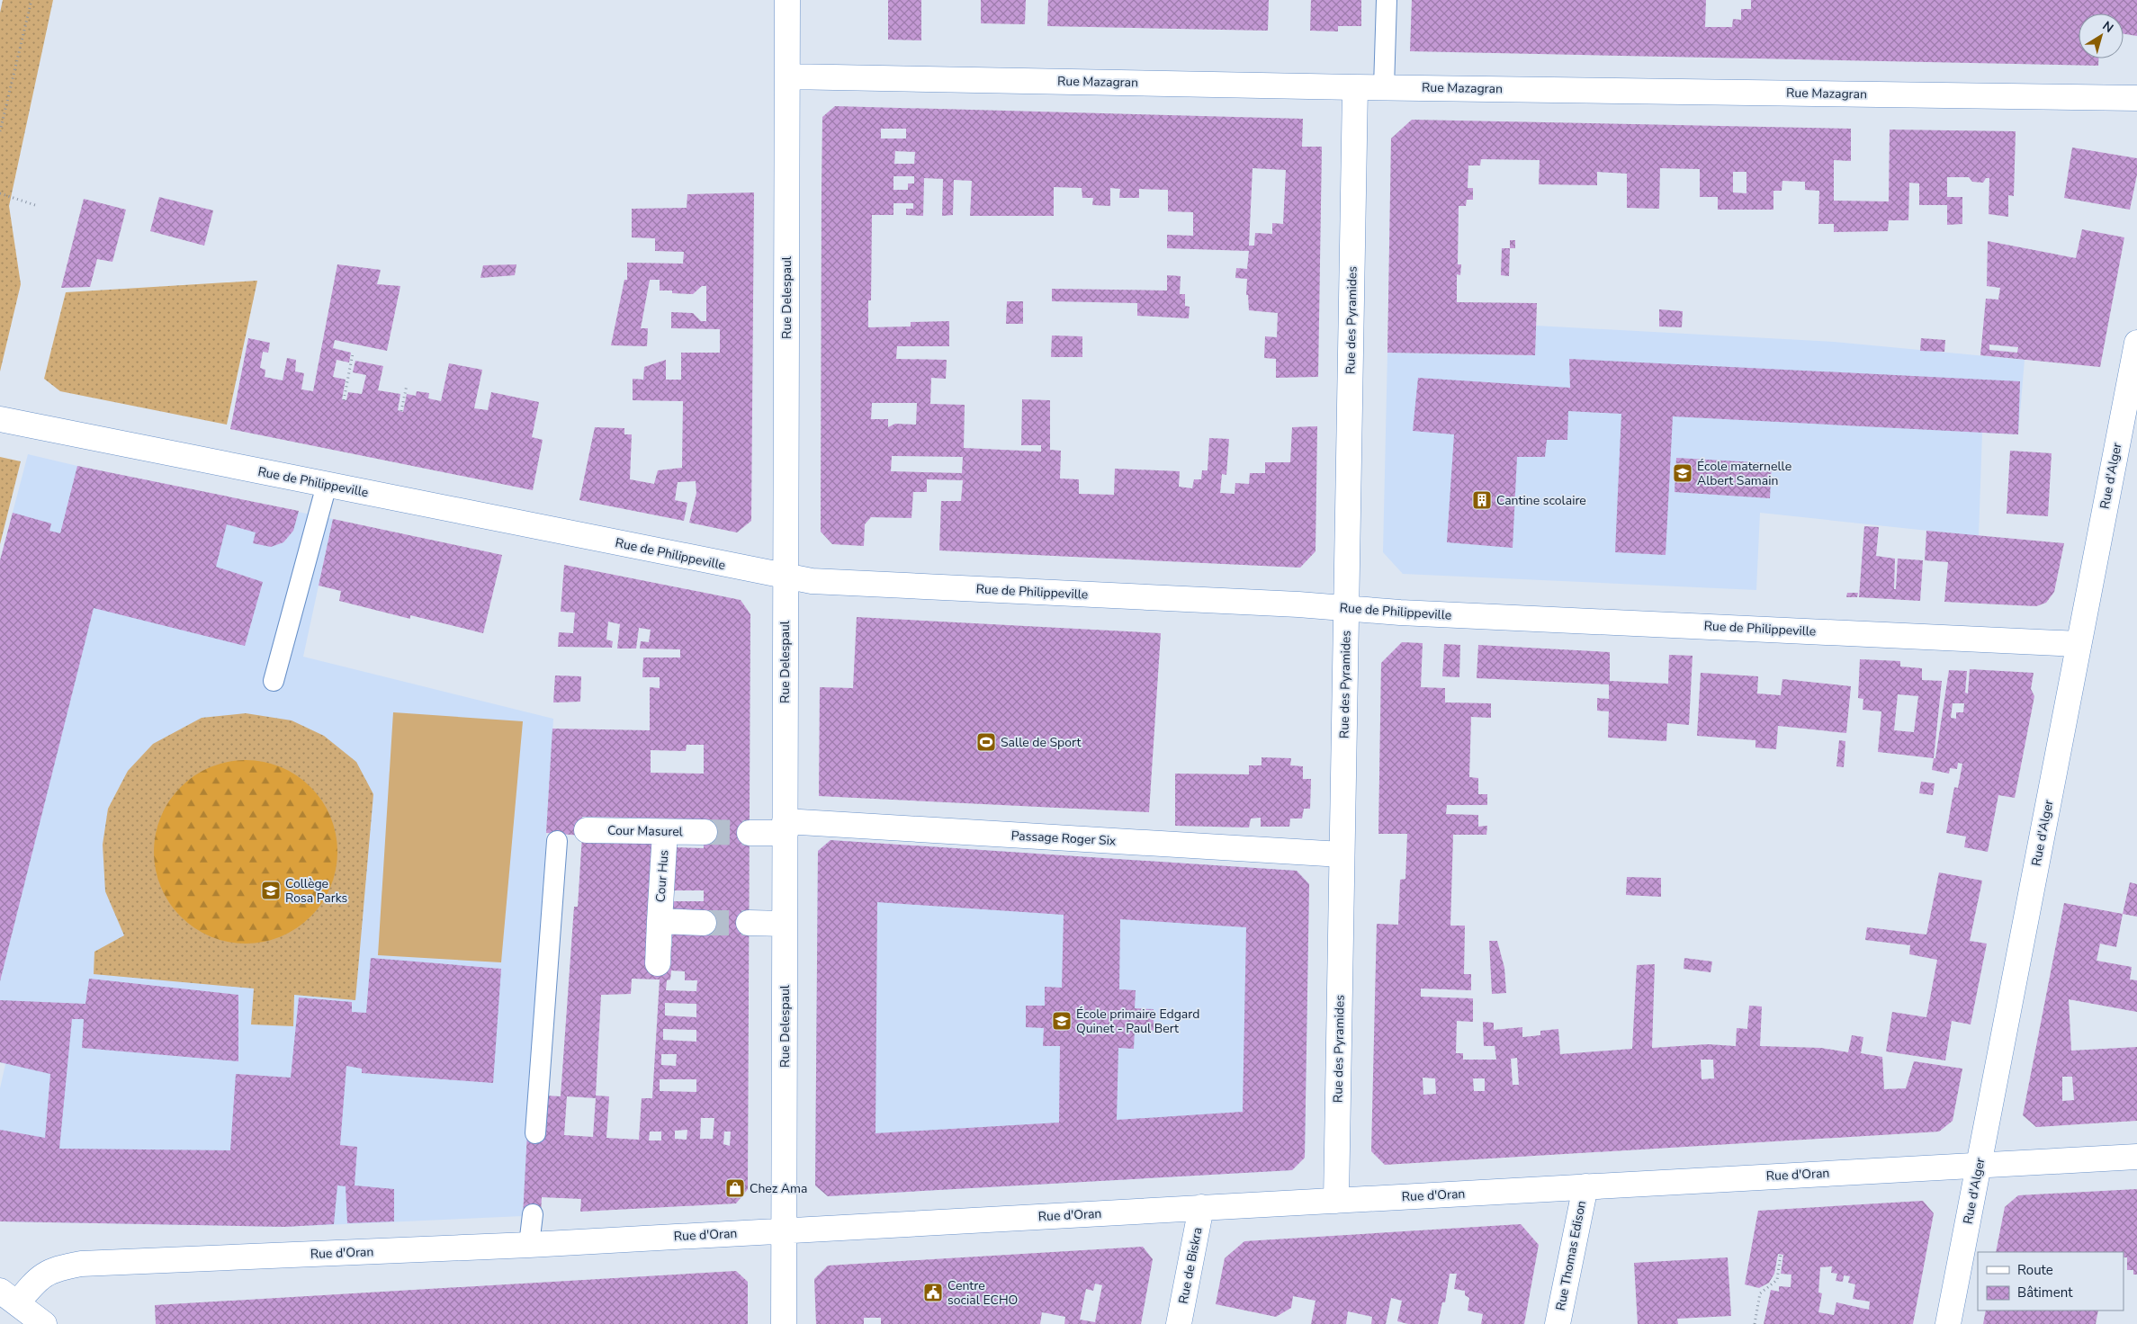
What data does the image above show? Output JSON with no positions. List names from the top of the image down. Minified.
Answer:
{"streets":{"street":["Rue Mazagran","Rue Delespaul","Rue des Pyramides","Rue d'Alger","Rue de Philippeville","Cour Masurel","Passage Roger Six","Cour Hus","Rue d'Oran","Rue Thomas Edison","Rue de Biskra"]},"crossings":[["Rue Mazagran","Rue Delespaul"],["Rue Mazagran","Rue des Pyramides"],["Rue Delespaul","Rue de Philippeville"],["Rue Delespaul","Passage Roger Six"],["Rue Delespaul","Rue d'Oran"],["Rue des Pyramides","Rue de Philippeville"],["Rue des Pyramides","Passage Roger Six"],["Rue des Pyramides","Rue d'Oran"],["Rue d'Alger","Rue de Philippeville"],["Rue d'Alger","Rue d'Oran"],["Cour Masurel","Cour Hus"],["Rue d'Oran","Rue Thomas Edison"],["Rue d'Oran","Rue de Biskra"]],"places":{"school or university":["École maternelle Albert Samain","Collège Rosa Parks","École primaire Edgard Quinet - Paul Bert"],"building":["Cantine scolaire"],"sports":["Salle de Sport"],"shop":["Chez Ama"],"public building":["Centre social ECHO"]},"legend":["Route","Bâtiment"],"north":"top right"}
